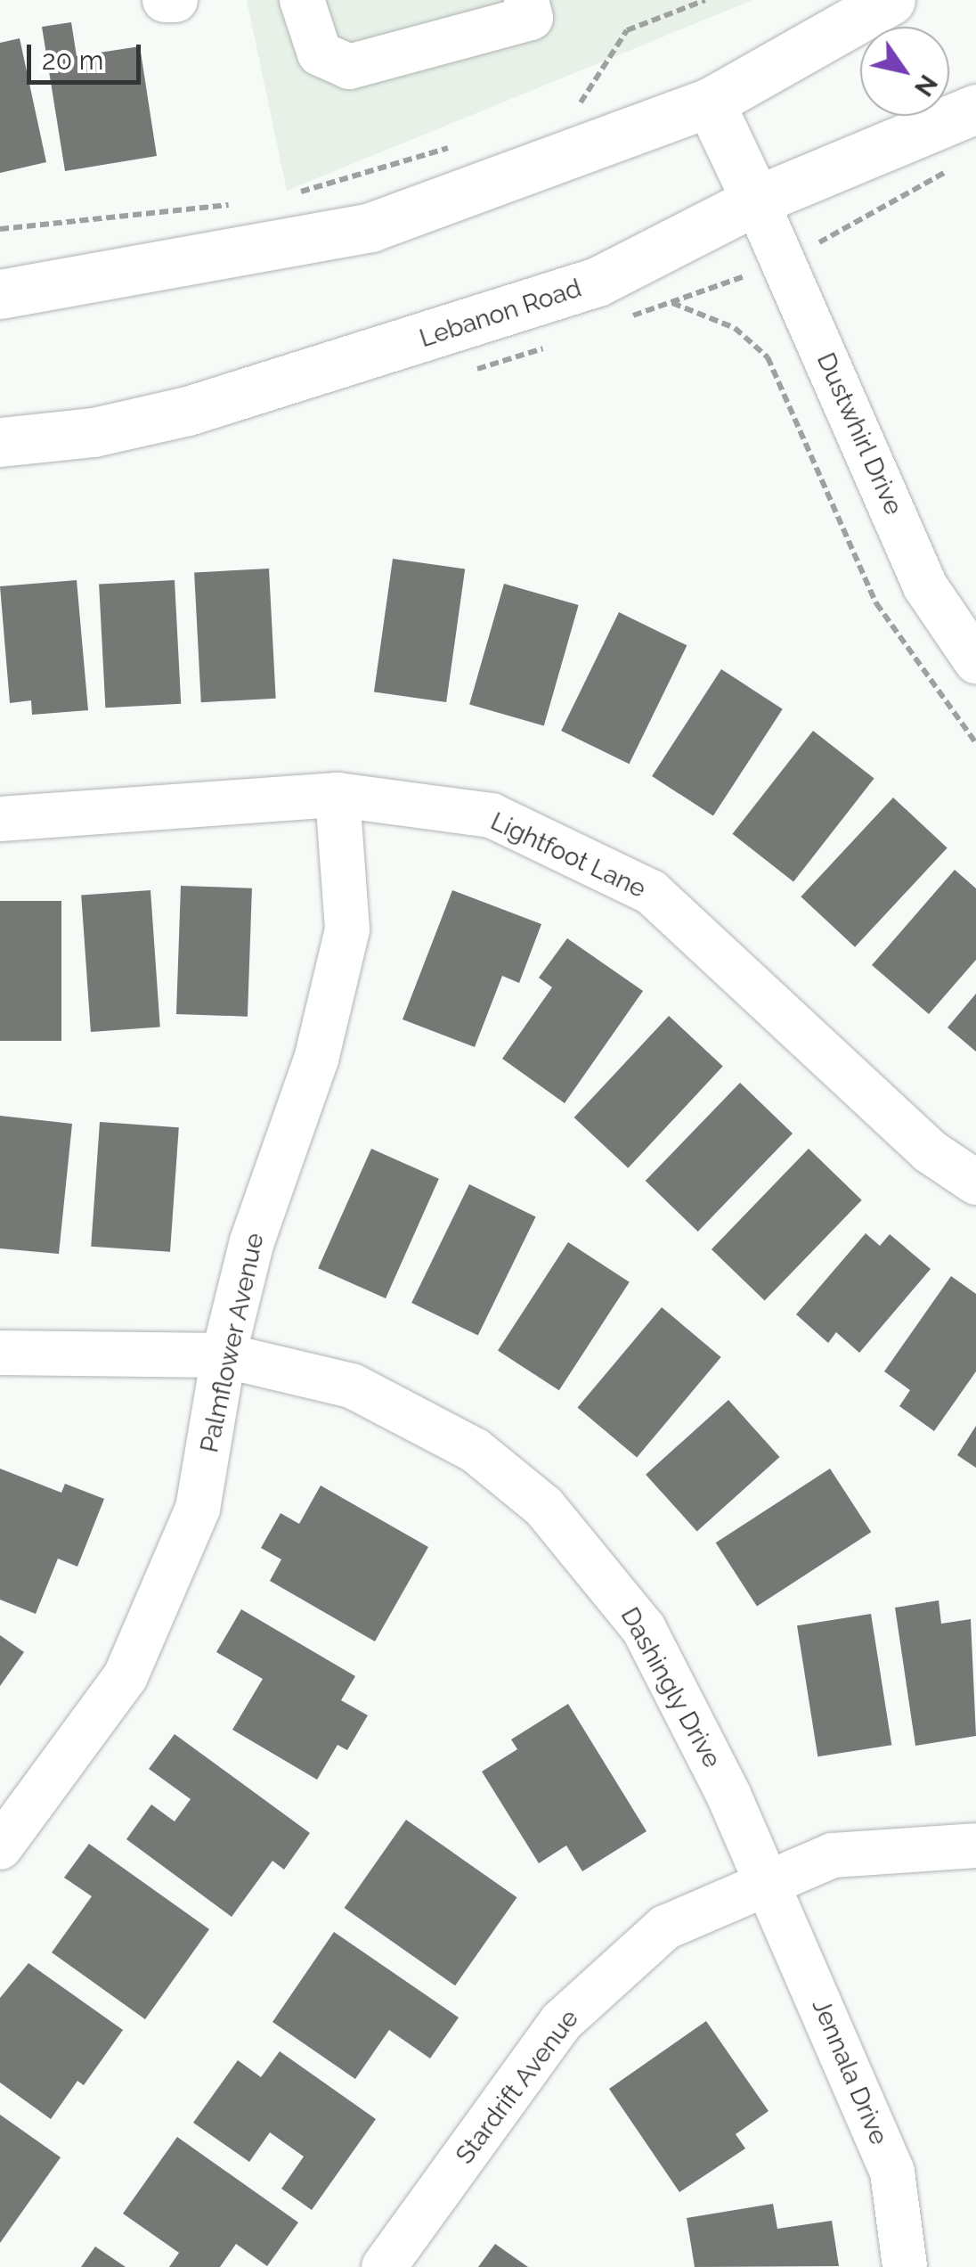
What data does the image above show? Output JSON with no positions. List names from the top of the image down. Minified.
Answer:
{"streets":{"main road":["Lebanon Road"],"street":["Dustwhirl Drive","Lightfoot Lane","Palmflower Avenue","Dashingly Drive","Jennala Drive","Stardrift Avenue"]},"crossings":[["Lebanon Road","Dustwhirl Drive"],["Lightfoot Lane","Palmflower Avenue"],["Palmflower Avenue","Dashingly Drive"],["Dashingly Drive","Jennala Drive"],["Dashingly Drive","Stardrift Avenue"],["Jennala Drive","Stardrift Avenue"]],"scale_bar":"20 m","north":"bottom right"}
